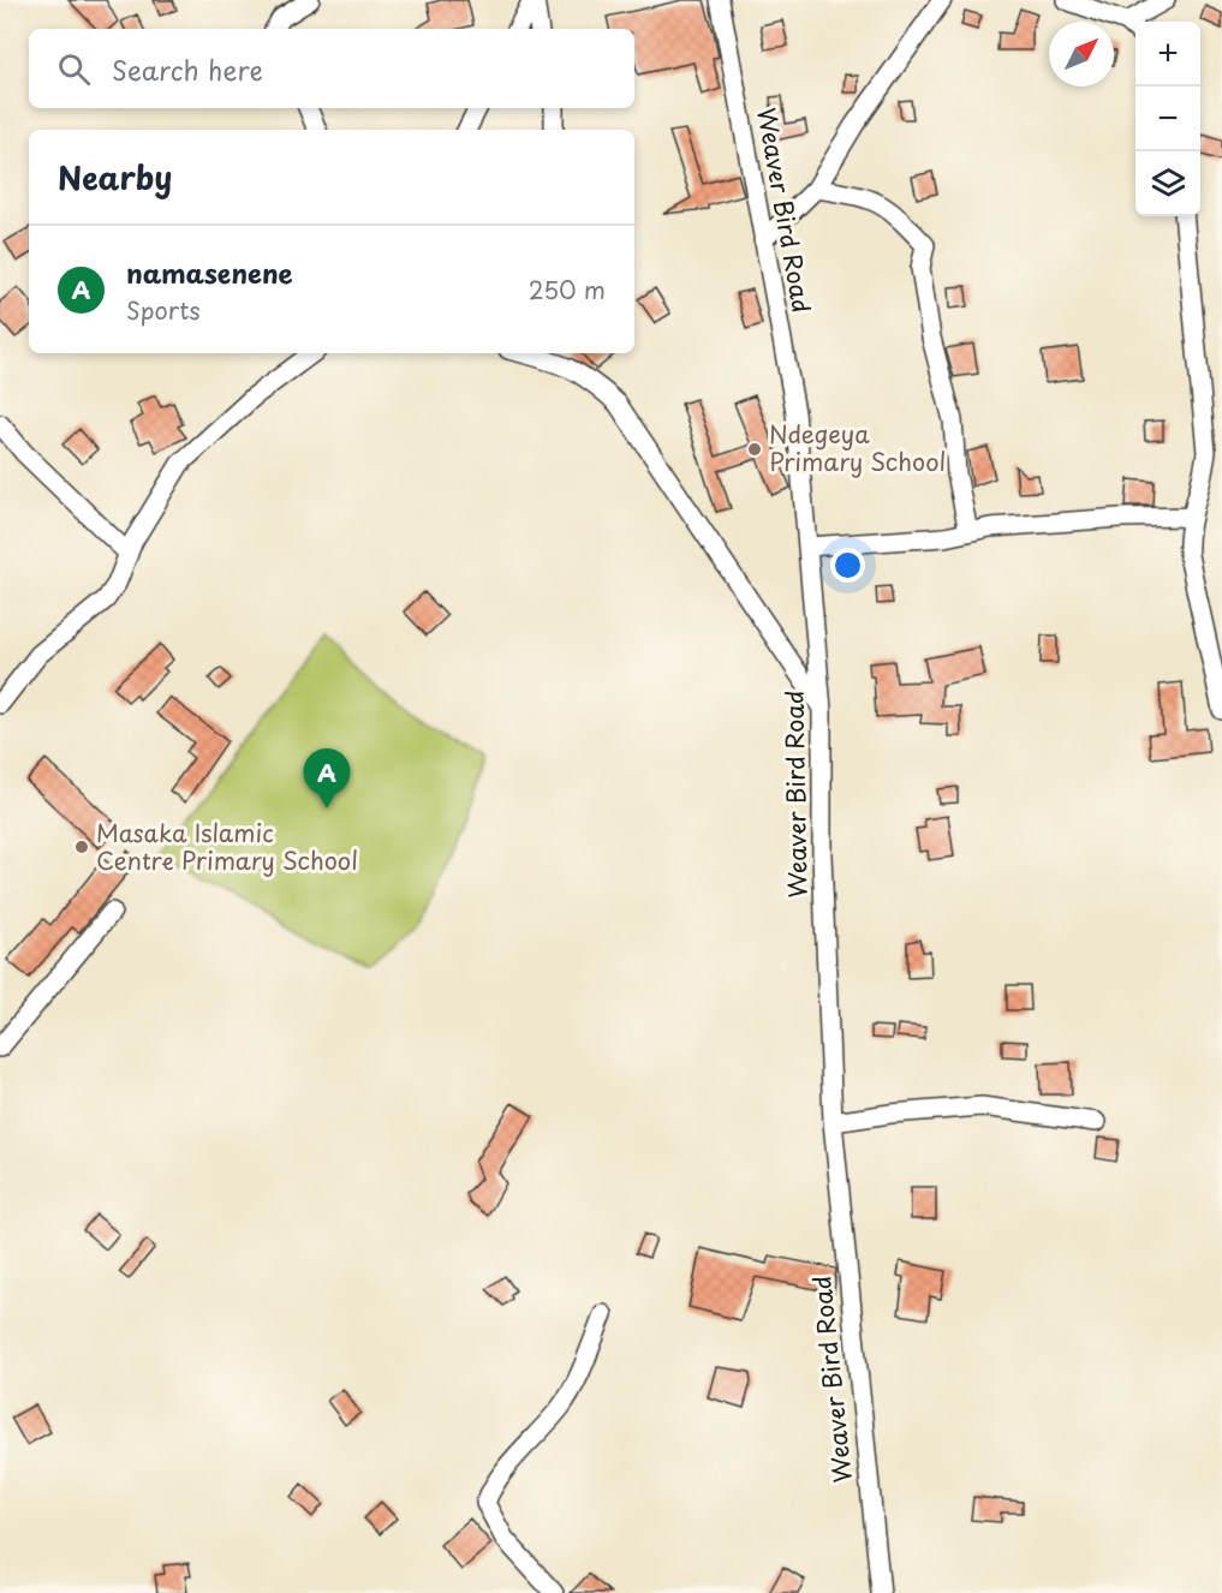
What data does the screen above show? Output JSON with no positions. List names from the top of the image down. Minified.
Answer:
{"streets":{"street":["Weaver Bird Road"]},"places":["Ndegeya Primary School","Masaka Islamic Centre Primary School"],"north":"top right","page":{"map_buttons":["+","−"],"search":"Search here","heading":"Nearby","list":[{"mark":"A","name":"namasenene","note":"Sports","value":"250 m"}],"pins":"A"}}
